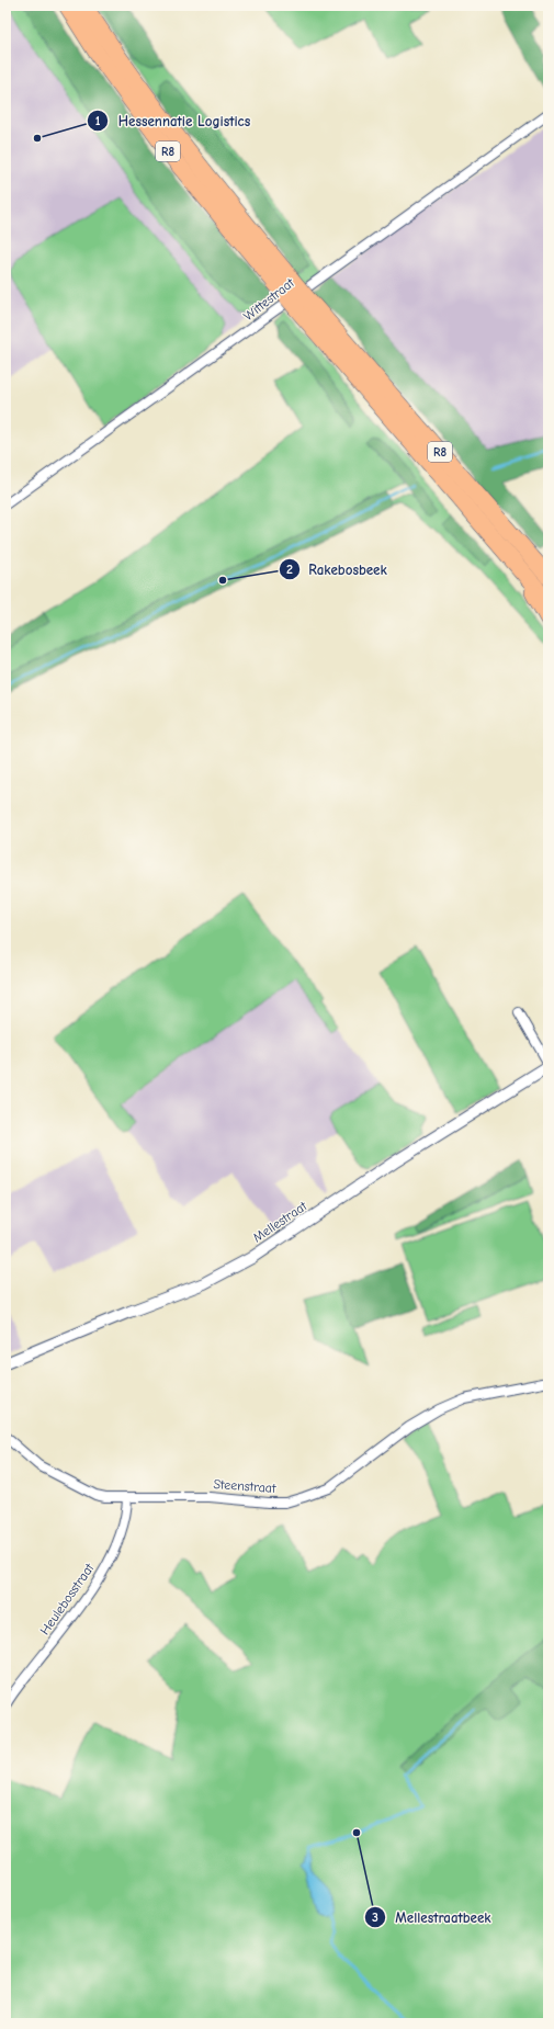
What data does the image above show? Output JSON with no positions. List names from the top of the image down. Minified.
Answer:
{"streets":{"highway":["R8"],"street":["Wittestraat","Mellestraat","Steenstraat","Heulebosstraat"]},"crossings":[["Steenstraat","Heulebosstraat"]],"places":["Hessennatie Logistics","Rakebosbeek","Mellestraatbeek"]}
